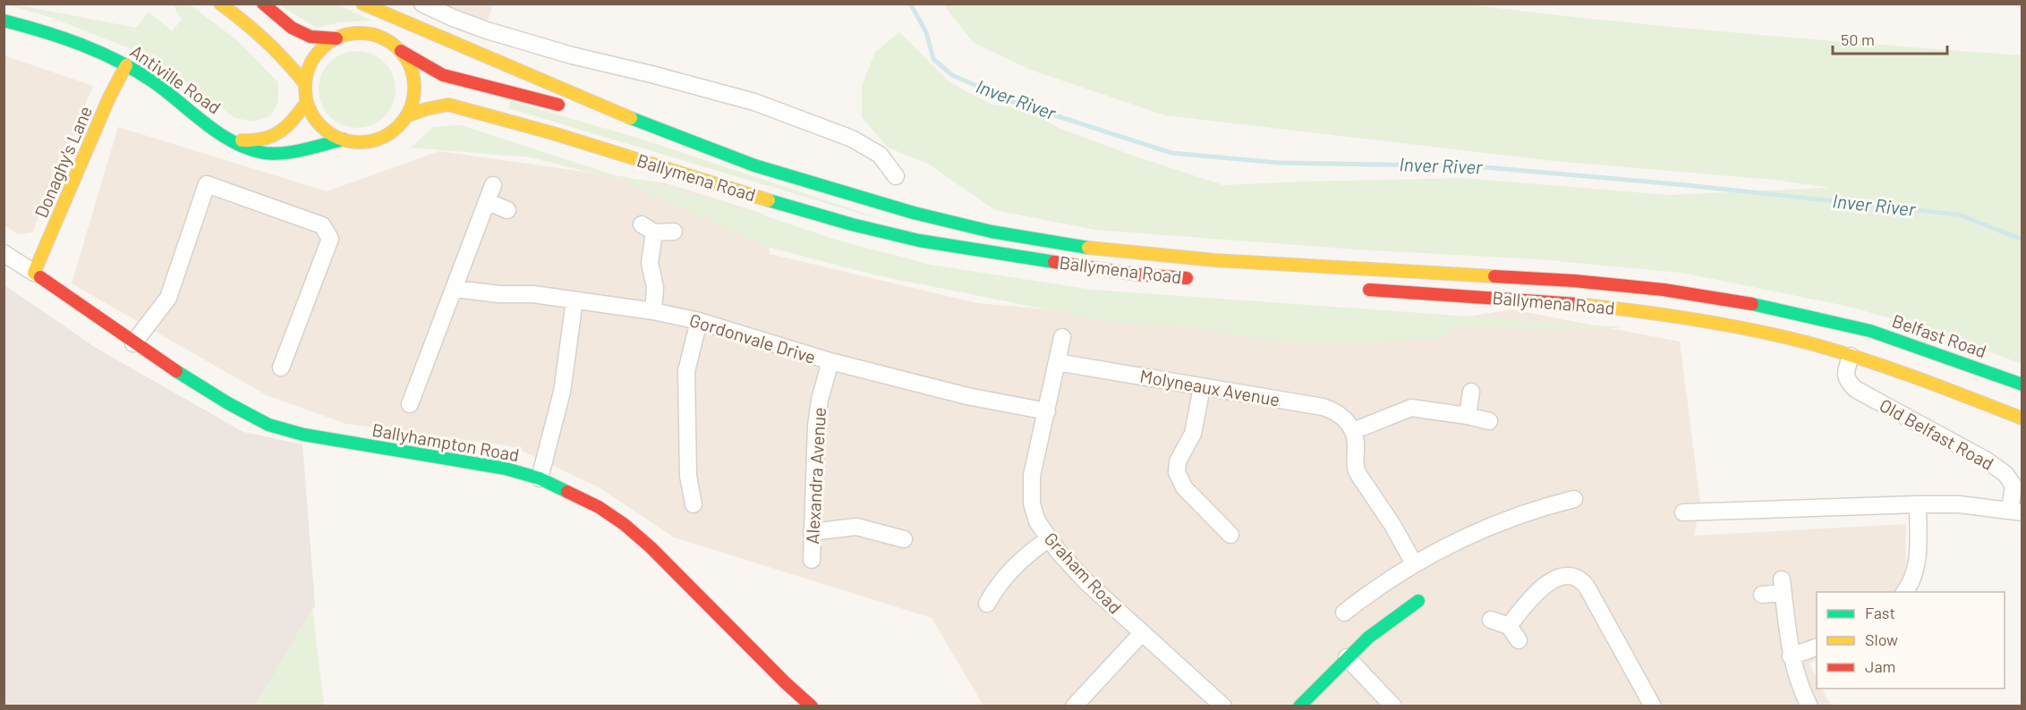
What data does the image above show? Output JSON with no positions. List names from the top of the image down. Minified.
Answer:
{"streets":{"main road":["Antiville Road","Donaghy's Lane","Ballymena Road","Belfast Road","Ballyhampton Road"],"street":["Gordonvale Drive","Molyneaux Avenue","Old Belfast Road","Alexandra Avenue","Graham Road"]},"crossings":[["Antiville Road","Donaghy's Lane"],["Antiville Road","Ballymena Road"],["Donaghy's Lane","Ballyhampton Road"],["Ballymena Road","Belfast Road"],["Ballymena Road","Old Belfast Road"],["Gordonvale Drive","Alexandra Avenue"],["Gordonvale Drive","Graham Road"],["Molyneaux Avenue","Graham Road"]],"water":["Inver River"],"legend":["Fast","Slow","Jam"],"scale_bar":"50 m"}
